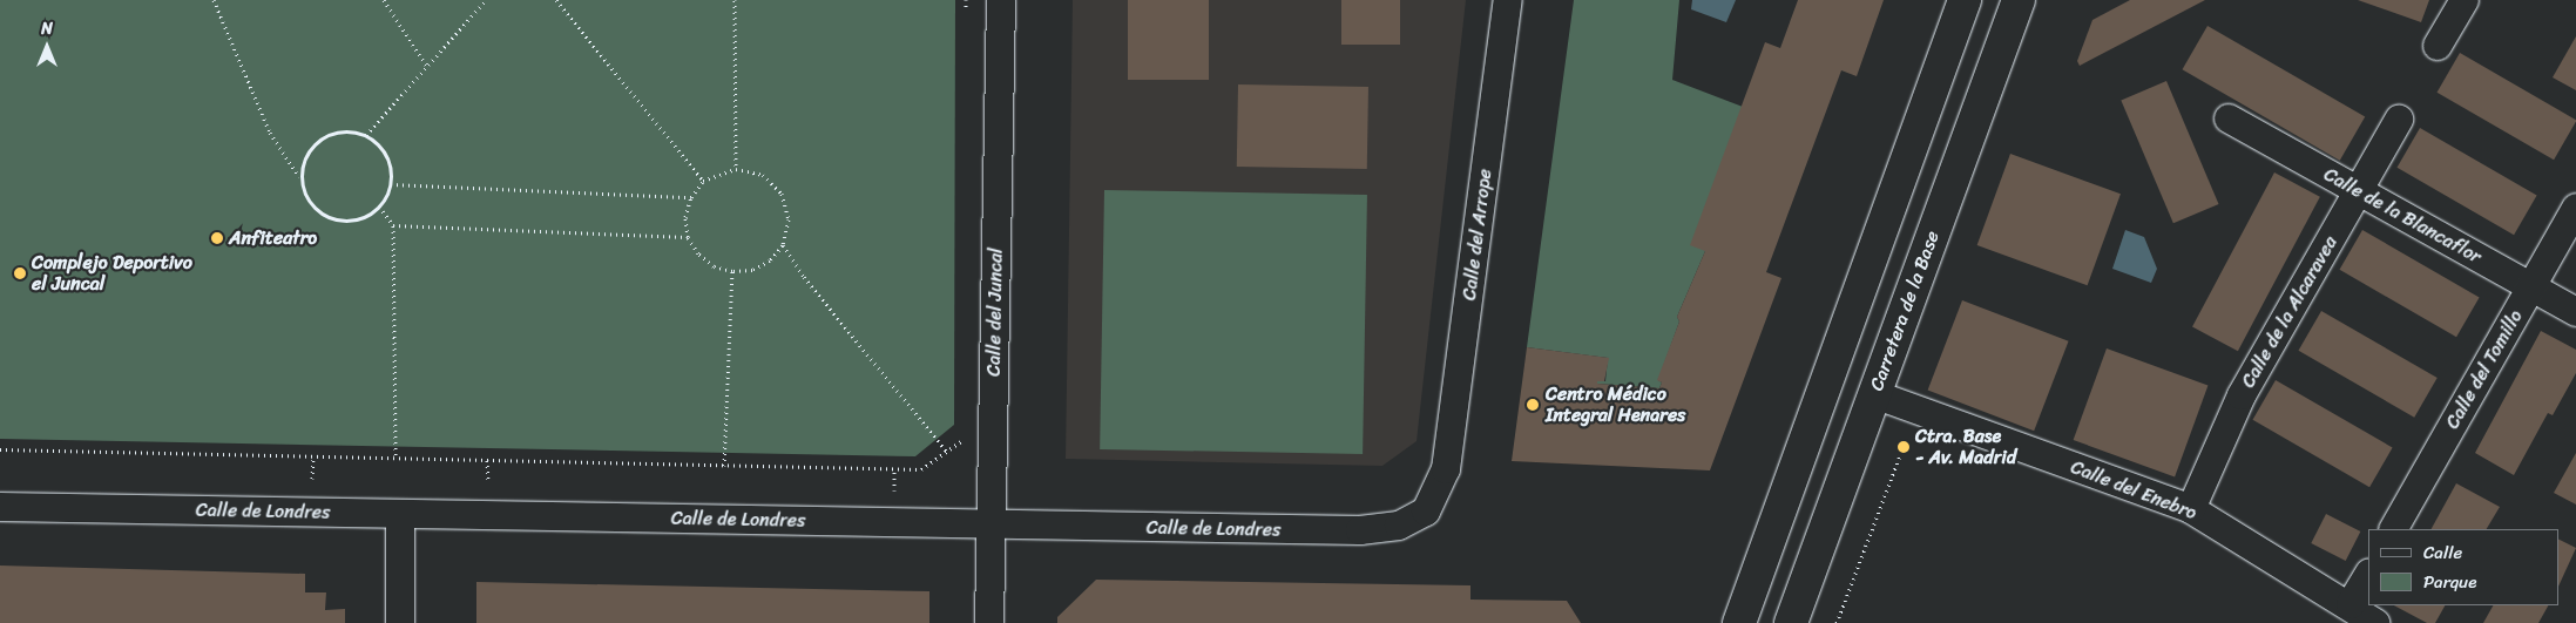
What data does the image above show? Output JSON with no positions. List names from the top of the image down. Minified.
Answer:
{"streets":{"main road":["Carretera de la Base"],"street":["Calle de la Blancaflor","Calle del Arrope","Calle del Juncal","Calle de la Alcaravea","Calle del Tomillo","Calle del Enebro","Calle de Londres"]},"crossings":[["Calle de la Blancaflor","Calle de la Alcaravea"],["Calle de la Blancaflor","Calle del Tomillo"],["Calle del Arrope","Calle de Londres"],["Carretera de la Base","Calle del Enebro"],["Calle del Juncal","Calle de Londres"],["Calle de la Alcaravea","Calle del Enebro"]],"places":["Anfiteatro","Complejo Deportivo el Juncal","Centro Médico Integral Henares","Ctra. Base - Av. Madrid"],"legend":["Calle","Parque"],"north":"top"}
